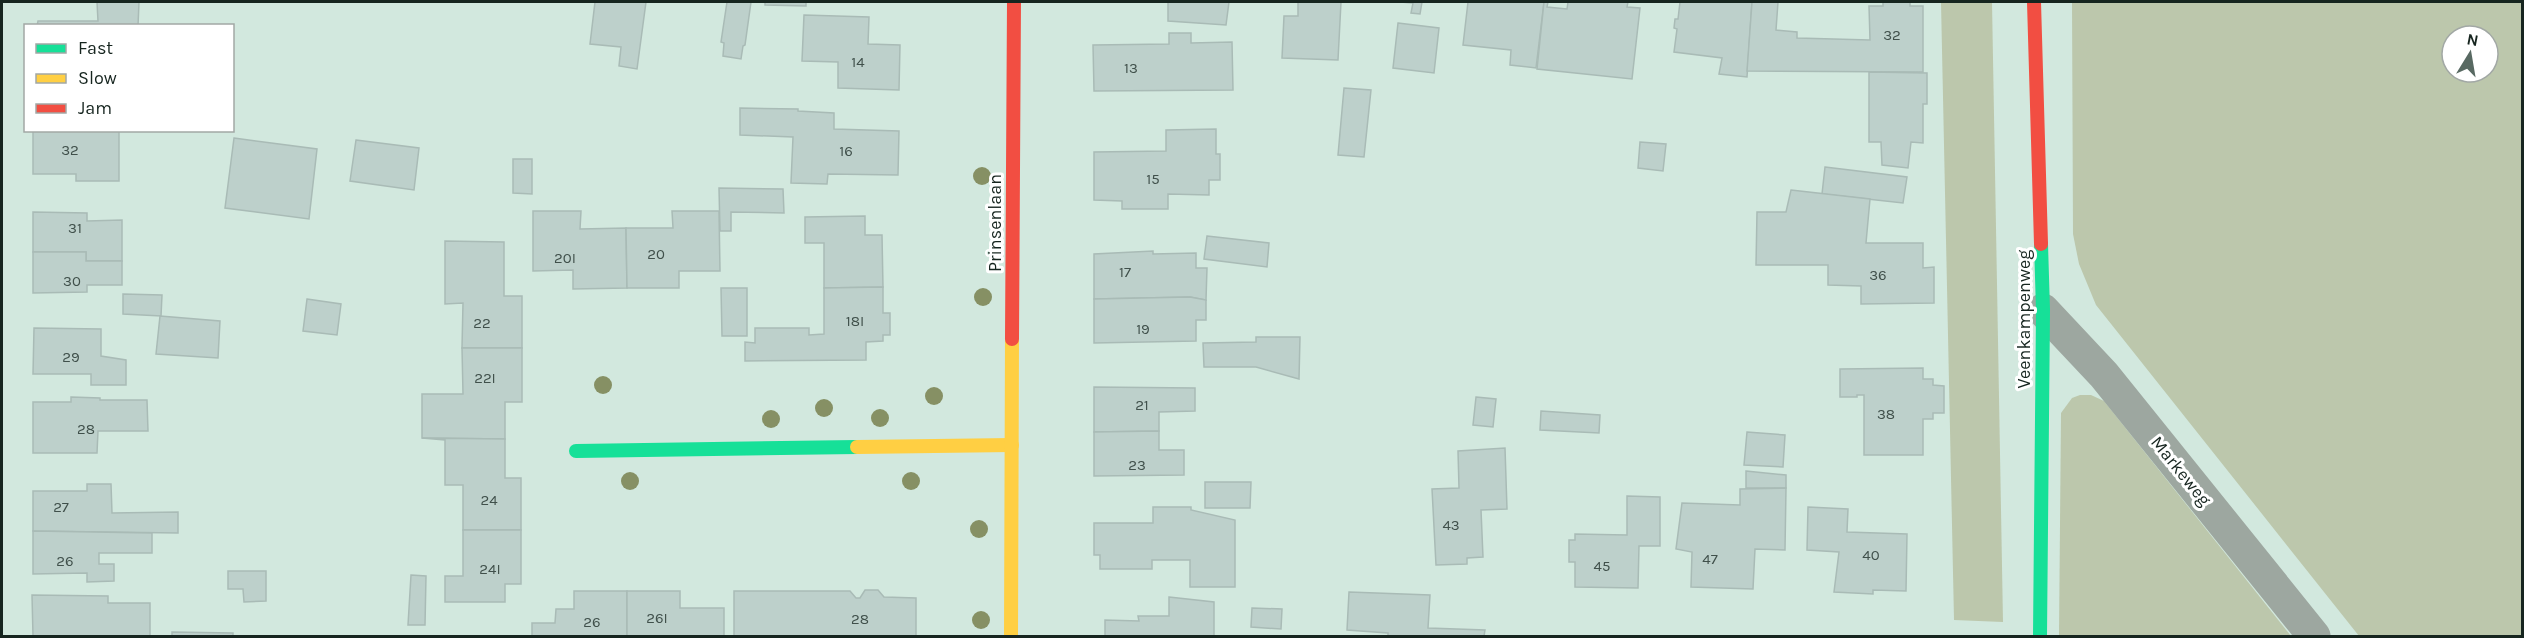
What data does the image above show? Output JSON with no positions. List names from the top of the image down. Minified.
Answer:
{"streets":{"street":["Prinsenlaan","Veenkampenweg","Markeweg"]},"crossings":[["Veenkampenweg","Markeweg"]],"house_numbers":["32","14","13","32","16","15","31","20","20I","17","36","30","18I","22","19","29","22I","21","38","28","23","24","27","43","40","47","26","45","24I","26I","28","26"],"legend":["Fast","Slow","Jam"],"north":"top"}
